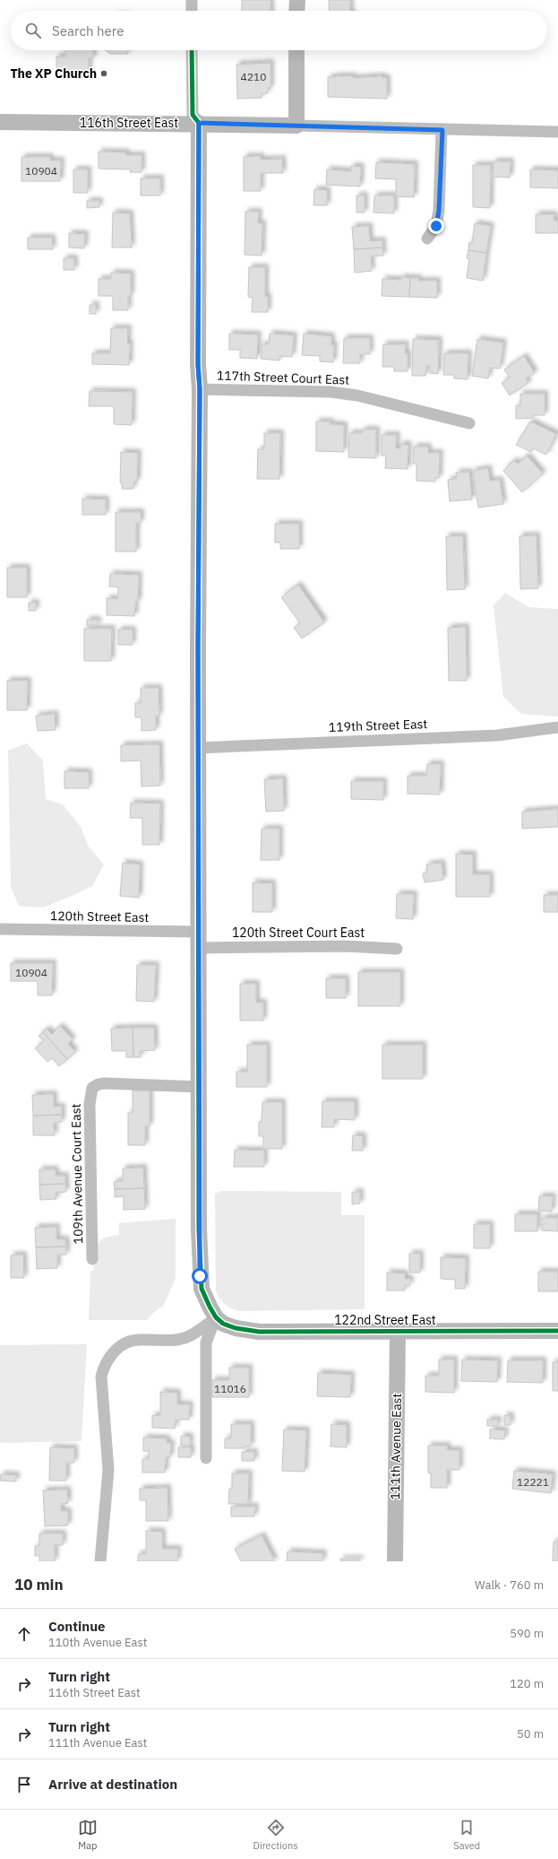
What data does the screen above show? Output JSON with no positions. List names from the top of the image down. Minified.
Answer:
{"streets":{"street":["116th Street East","117th Street Court East","119th Street East","120th Street East","120th Street Court East","109th Avenue Court East","122nd Street East","111th Avenue East"]},"crossings":[["120th Street East","120th Street Court East"],["122nd Street East","111th Avenue East"]],"places":["The XP Church"],"house_numbers":["4210","10904","10904","11016","12221"],"page":{"search":"Search here","heading":["10 min","Walk · 760 m"],"list":[["Continue","110th Avenue East","590 m"],["Turn right","116th Street East","120 m"],["Turn right","111th Avenue East","50 m"],"Arrive at destination"],"nav":["Map","Directions","Saved"]}}
